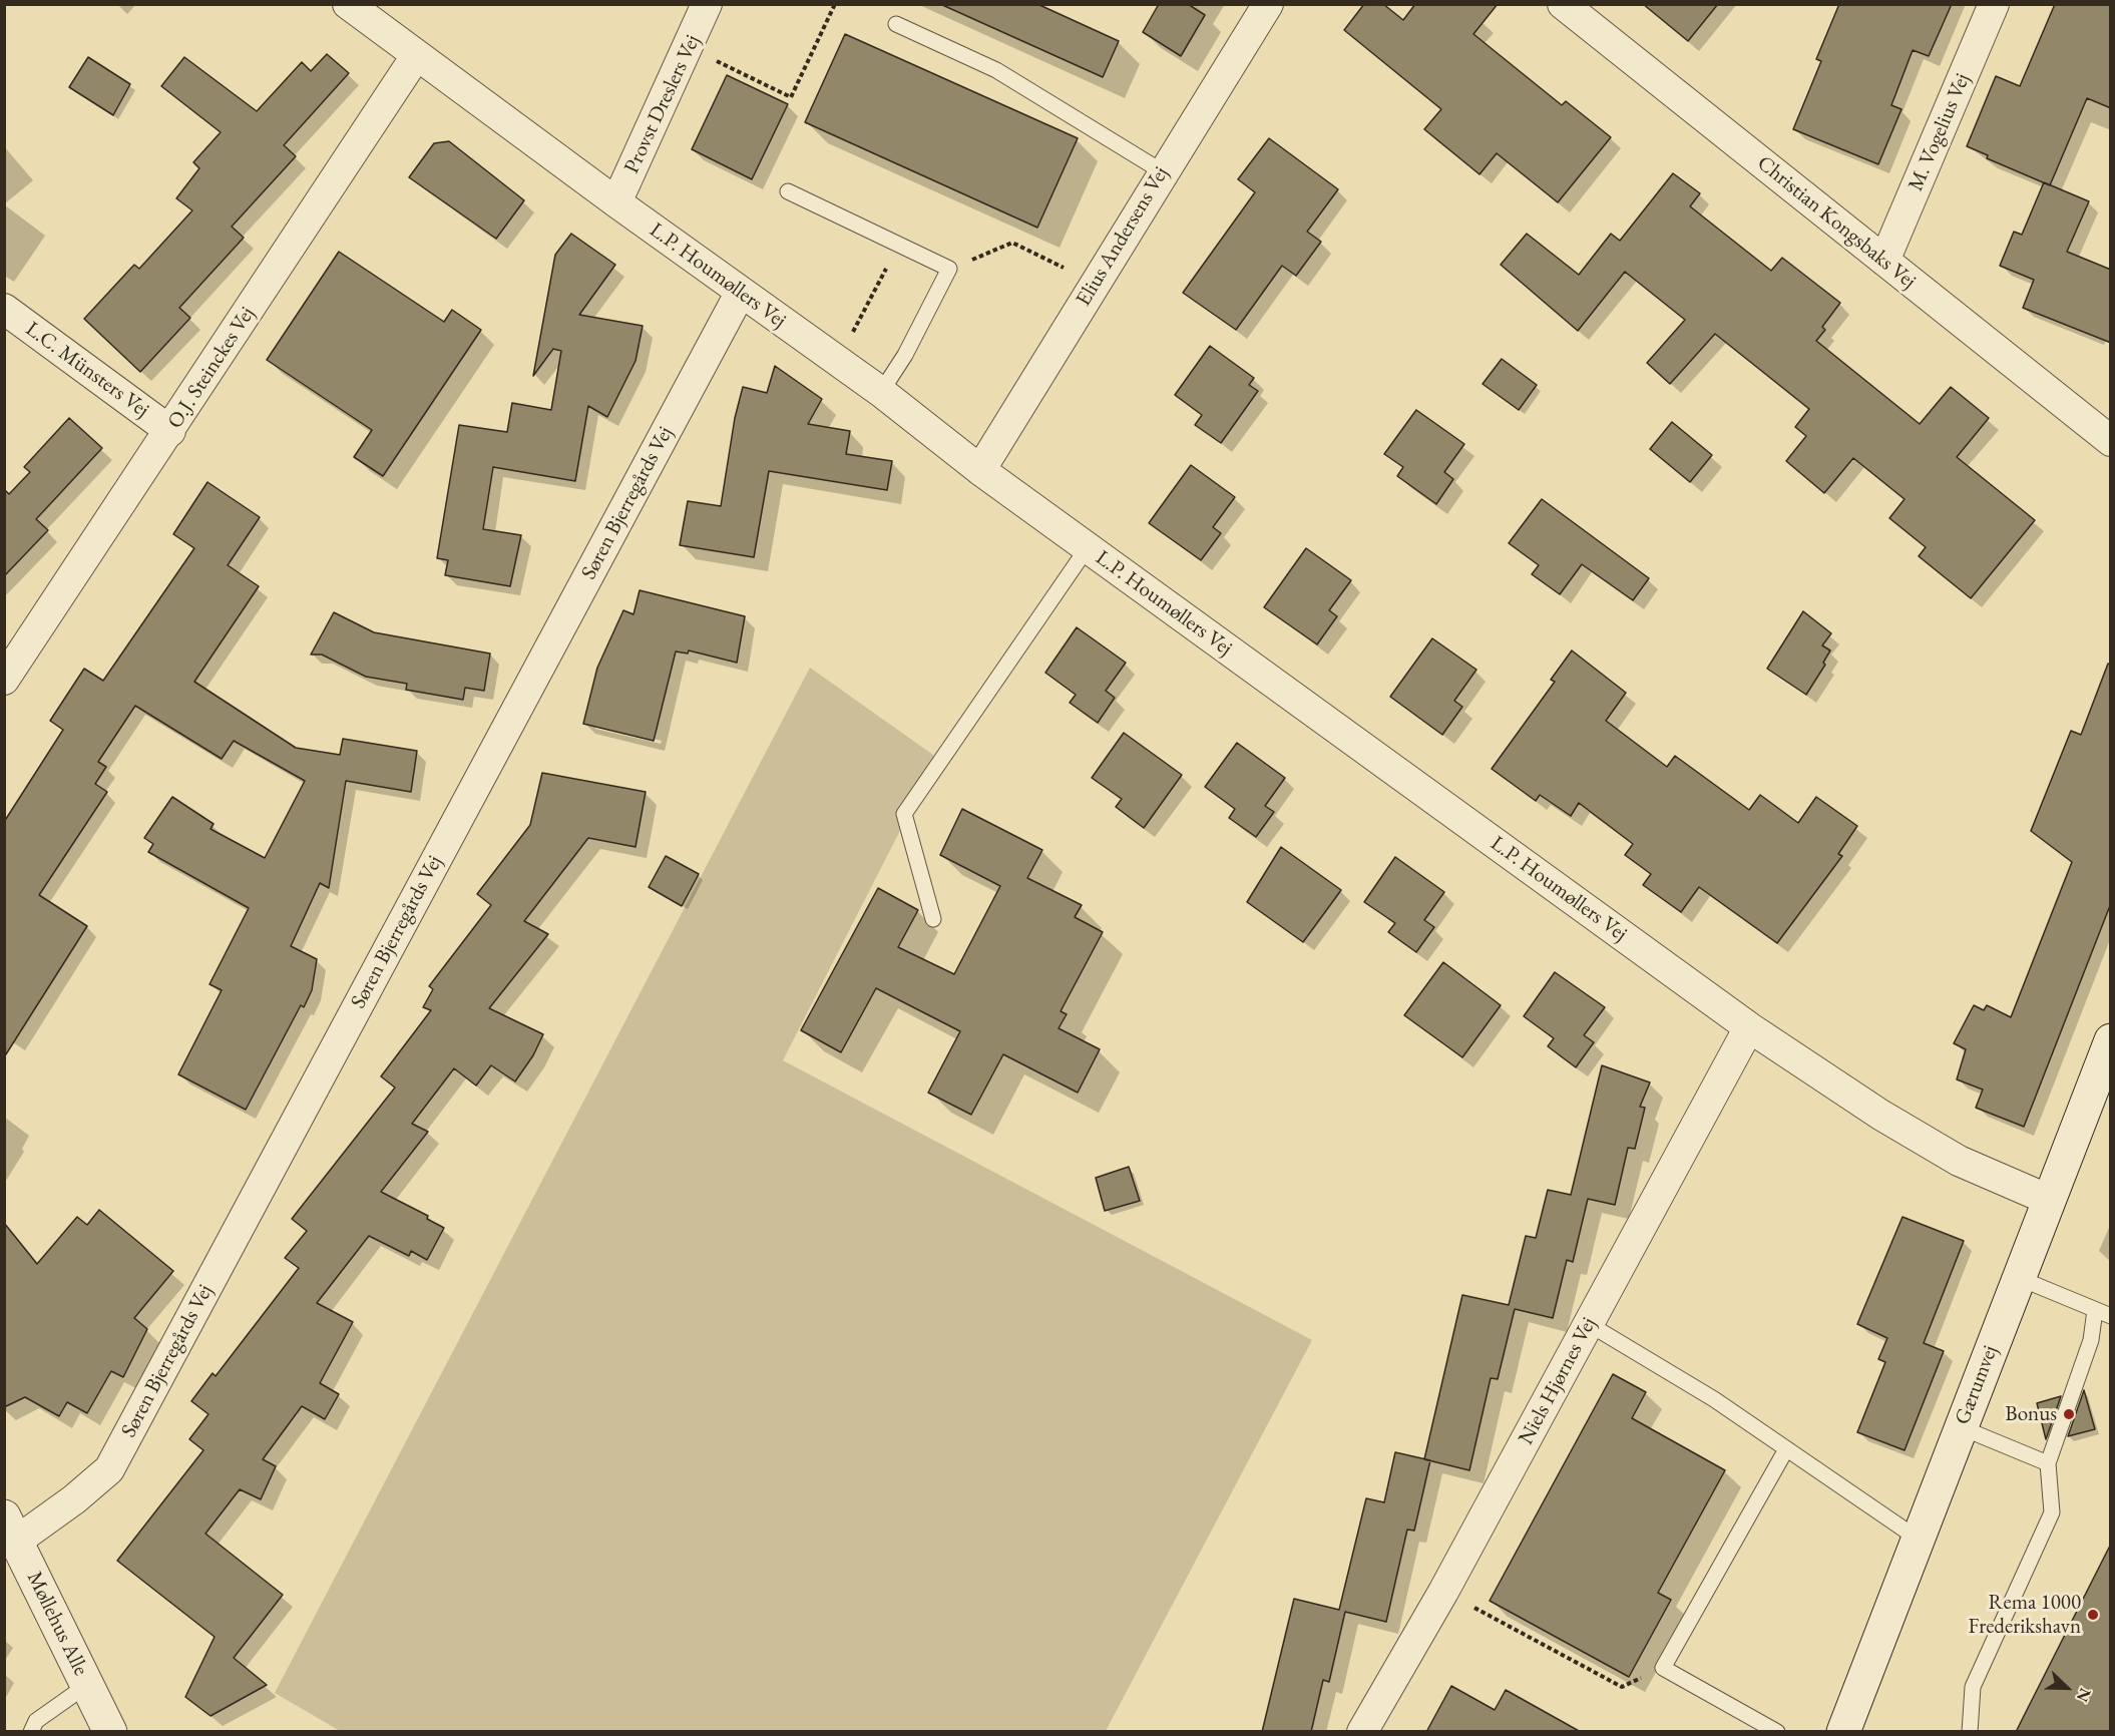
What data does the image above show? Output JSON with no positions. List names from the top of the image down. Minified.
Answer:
{"streets":{"main road":["Gærumvej","Møllehus Alle"],"street":["Provst Dreslers Vej","M. Vogelius Vej","Christian Kongsbaks Vej","Elius Andersens Vej","L.P. Houmøllers Vej","O.J. Steinckes Vej","L.C. Münsters Vej","Søren Bjerregårds Vej","Niels Hjørnes Vej"]},"crossings":[["Provst Dreslers Vej","L.P. Houmøllers Vej"],["M. Vogelius Vej","Christian Kongsbaks Vej"],["Elius Andersens Vej","L.P. Houmøllers Vej"],["L.P. Houmøllers Vej","O.J. Steinckes Vej"],["L.P. Houmøllers Vej","Søren Bjerregårds Vej"],["L.P. Houmøllers Vej","Niels Hjørnes Vej"],["L.P. Houmøllers Vej","Gærumvej"],["O.J. Steinckes Vej","L.C. Münsters Vej"],["Søren Bjerregårds Vej","Møllehus Alle"]],"places":["Bonus","Rema 1000 Frederikshavn"],"north":"bottom right"}
